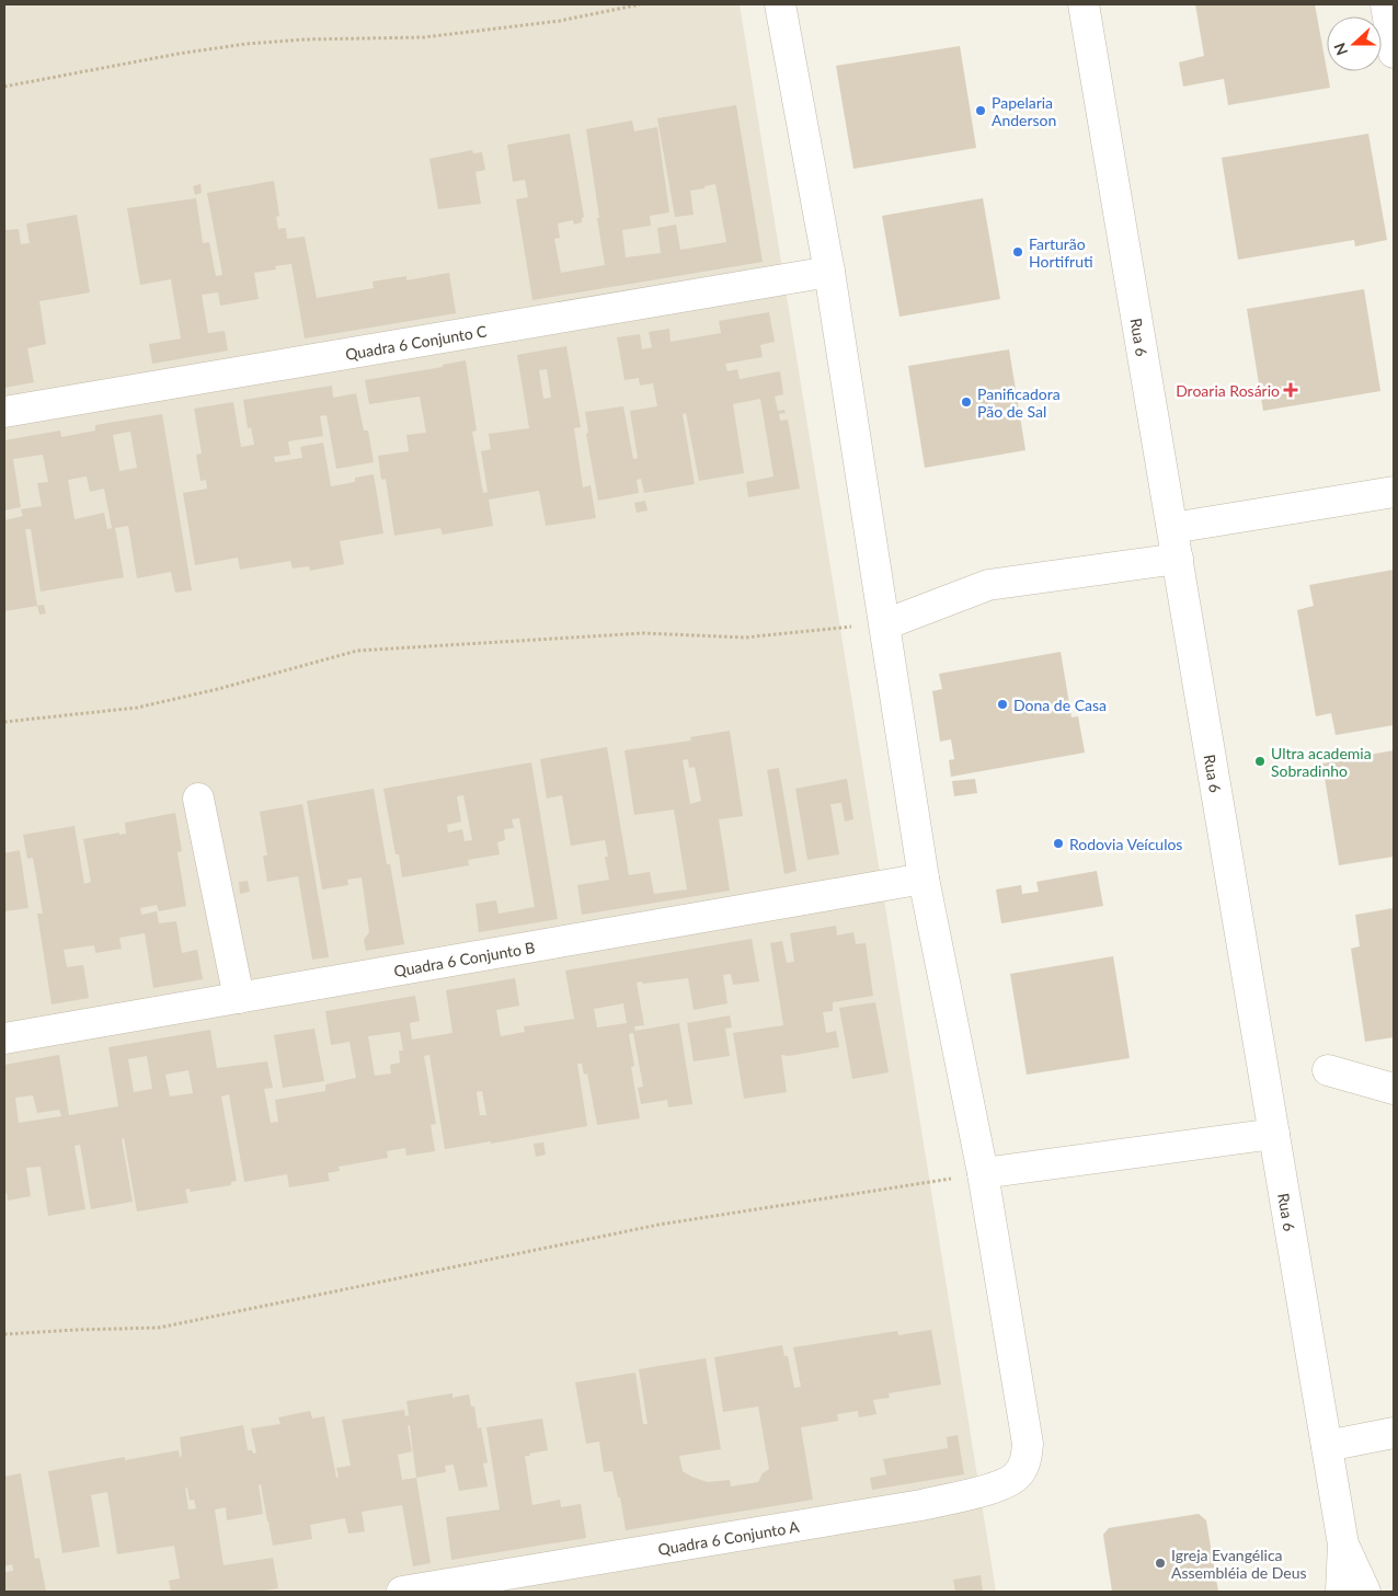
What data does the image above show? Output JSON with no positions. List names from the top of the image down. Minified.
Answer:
{"streets":{"street":["Rua 6","Quadra 6 Conjunto C","Quadra 6 Conjunto B","Quadra 6 Conjunto A"]},"places":{"other":["Papelaria Anderson","Farturão Hortifruti","Panificadora Pão de Sal","Dona de Casa","Ultra academia Sobradinho","Rodovia Veículos","Igreja Evangélica Assembléia de Deus"],"health":["Droaria Rosário"]},"north":"left"}
